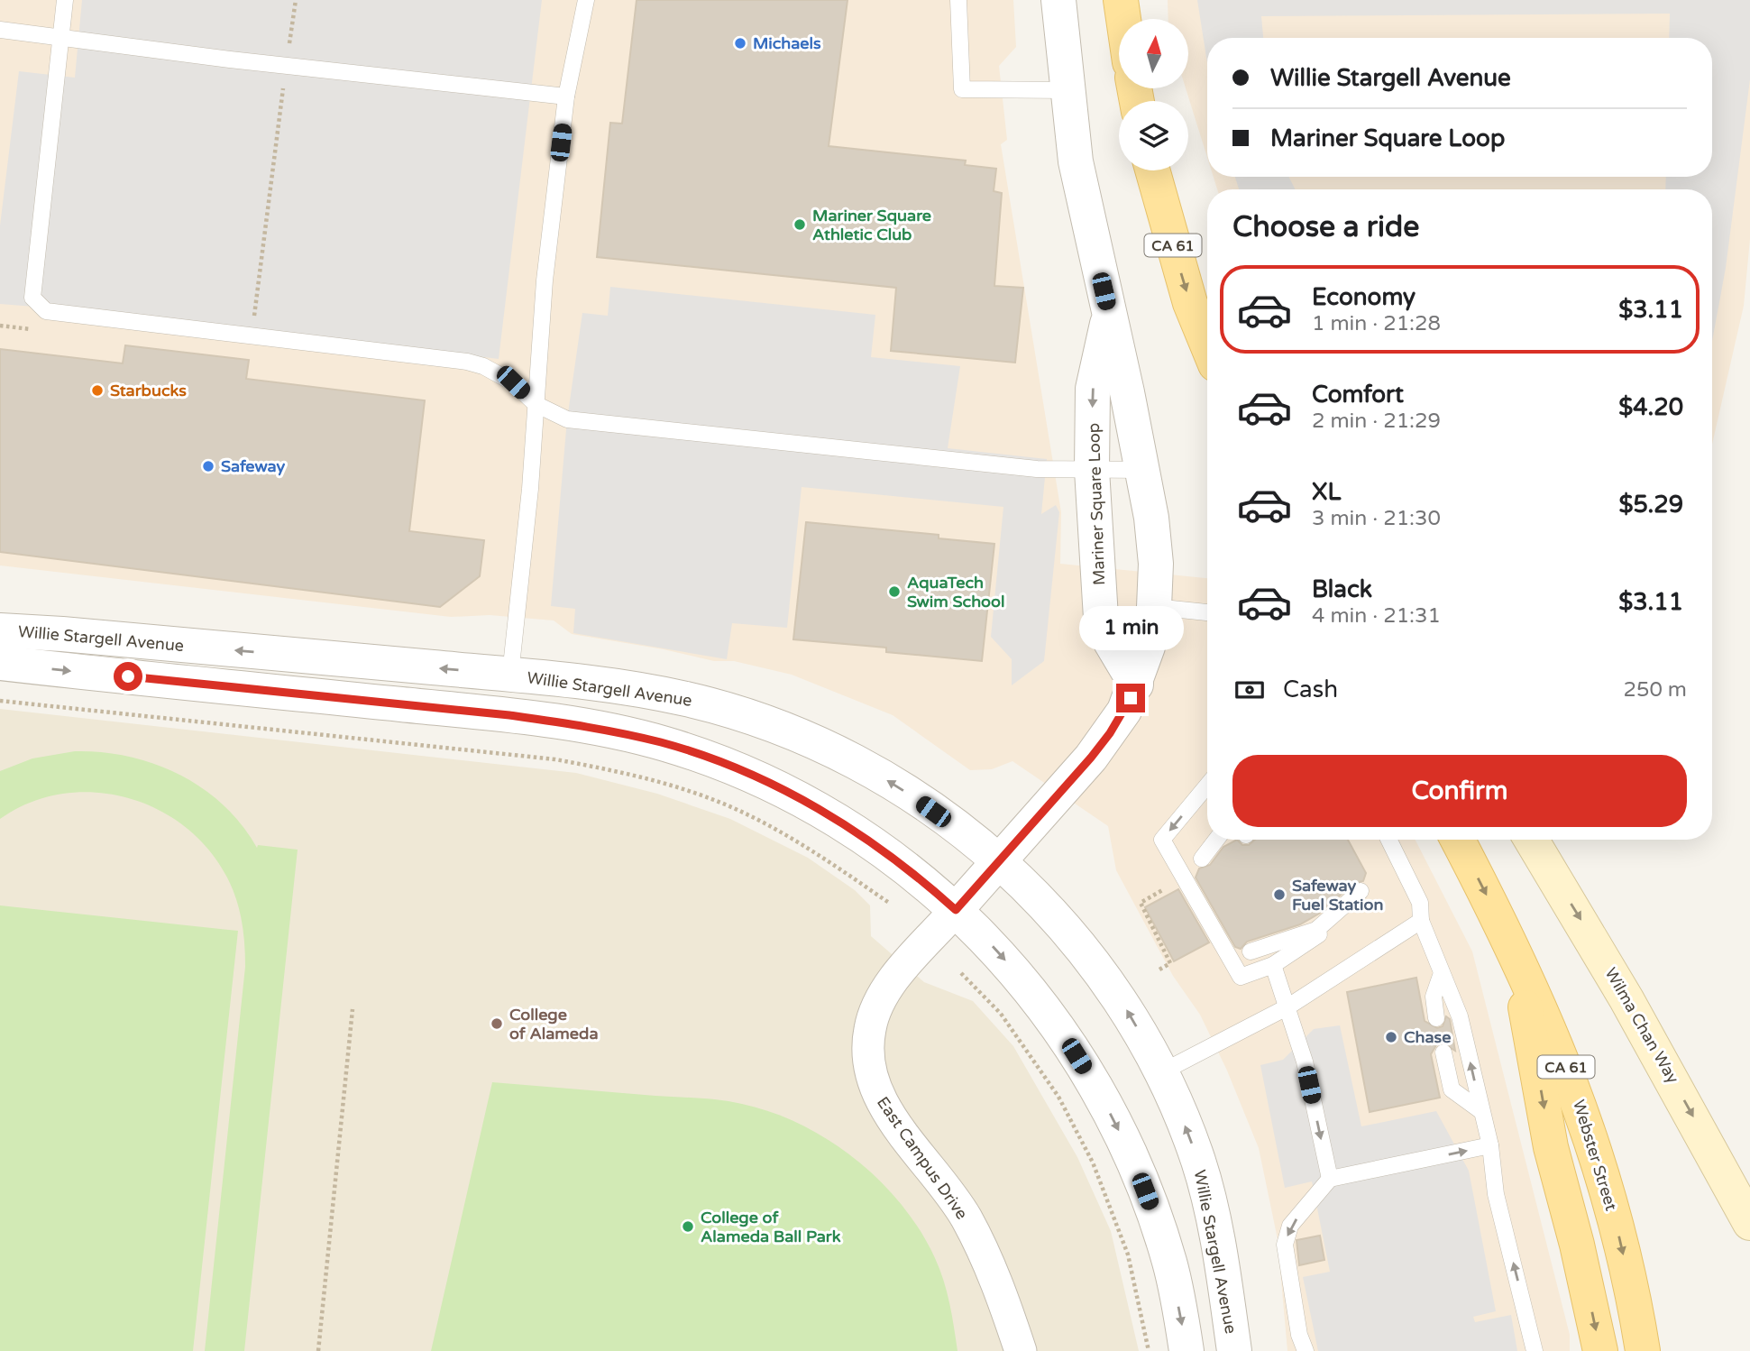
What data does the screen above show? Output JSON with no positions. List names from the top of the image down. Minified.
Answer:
{"streets":{"main road":["CA 61","Wilma Chan Way","Webster Street"],"street":["Mariner Square Loop","Willie Stargell Avenue","East Campus Drive"]},"crossings":[["Mariner Square Loop","Willie Stargell Avenue"],["Mariner Square Loop","East Campus Drive"],["Willie Stargell Avenue","East Campus Drive"]],"places":["Michaels","Mariner Square Athletic Club","Starbucks","Safeway","AquaTech Swim School","Safeway Fuel Station","College of Alameda","Chase","College of Alameda Ball Park"],"north":"top","page":{"banner":["Willie Stargell Avenue","Mariner Square Loop"],"heading":"Choose a ride","list":[{"name":"Economy","note":"1 min · 21:28","value":"$3.11"},{"name":"Comfort","note":"2 min · 21:29","value":"$4.20"},{"name":"XL","note":"3 min · 21:30","value":"$5.29"},{"name":"Black","note":"4 min · 21:31","value":"$3.11"}],"bubble":"1 min","pay":["Cash","250 m"],"buttons":"Confirm"}}
